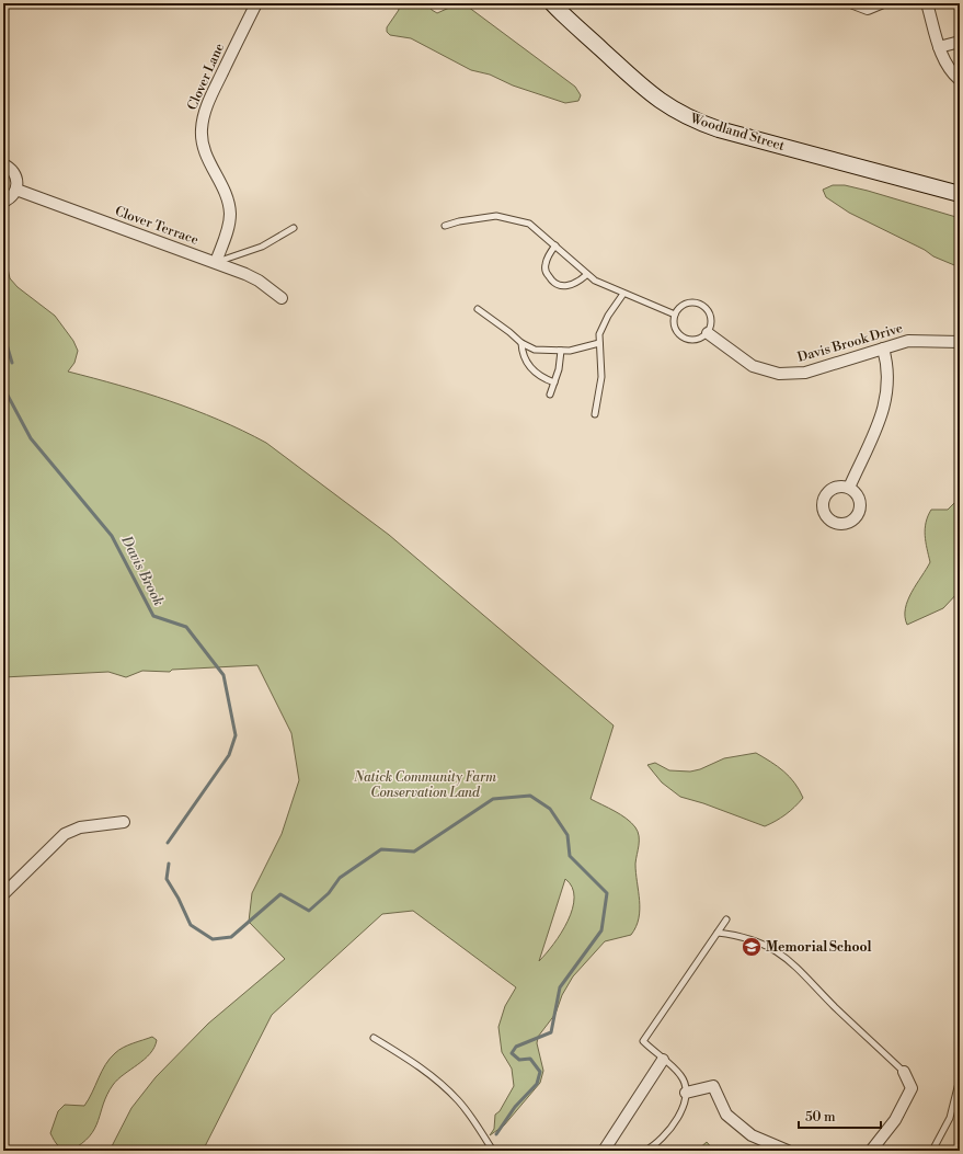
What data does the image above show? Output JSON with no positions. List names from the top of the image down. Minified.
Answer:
{"streets":{"street":["Clover Lane","Woodland Street","Clover Terrace","Davis Brook Drive"]},"crossings":[["Clover Lane","Clover Terrace"]],"water":["Davis Brook"],"parks":["Natick Community Farm Conservation Land"],"places":{"school or university":["Memorial School"]},"scale_bar":"50 m"}
